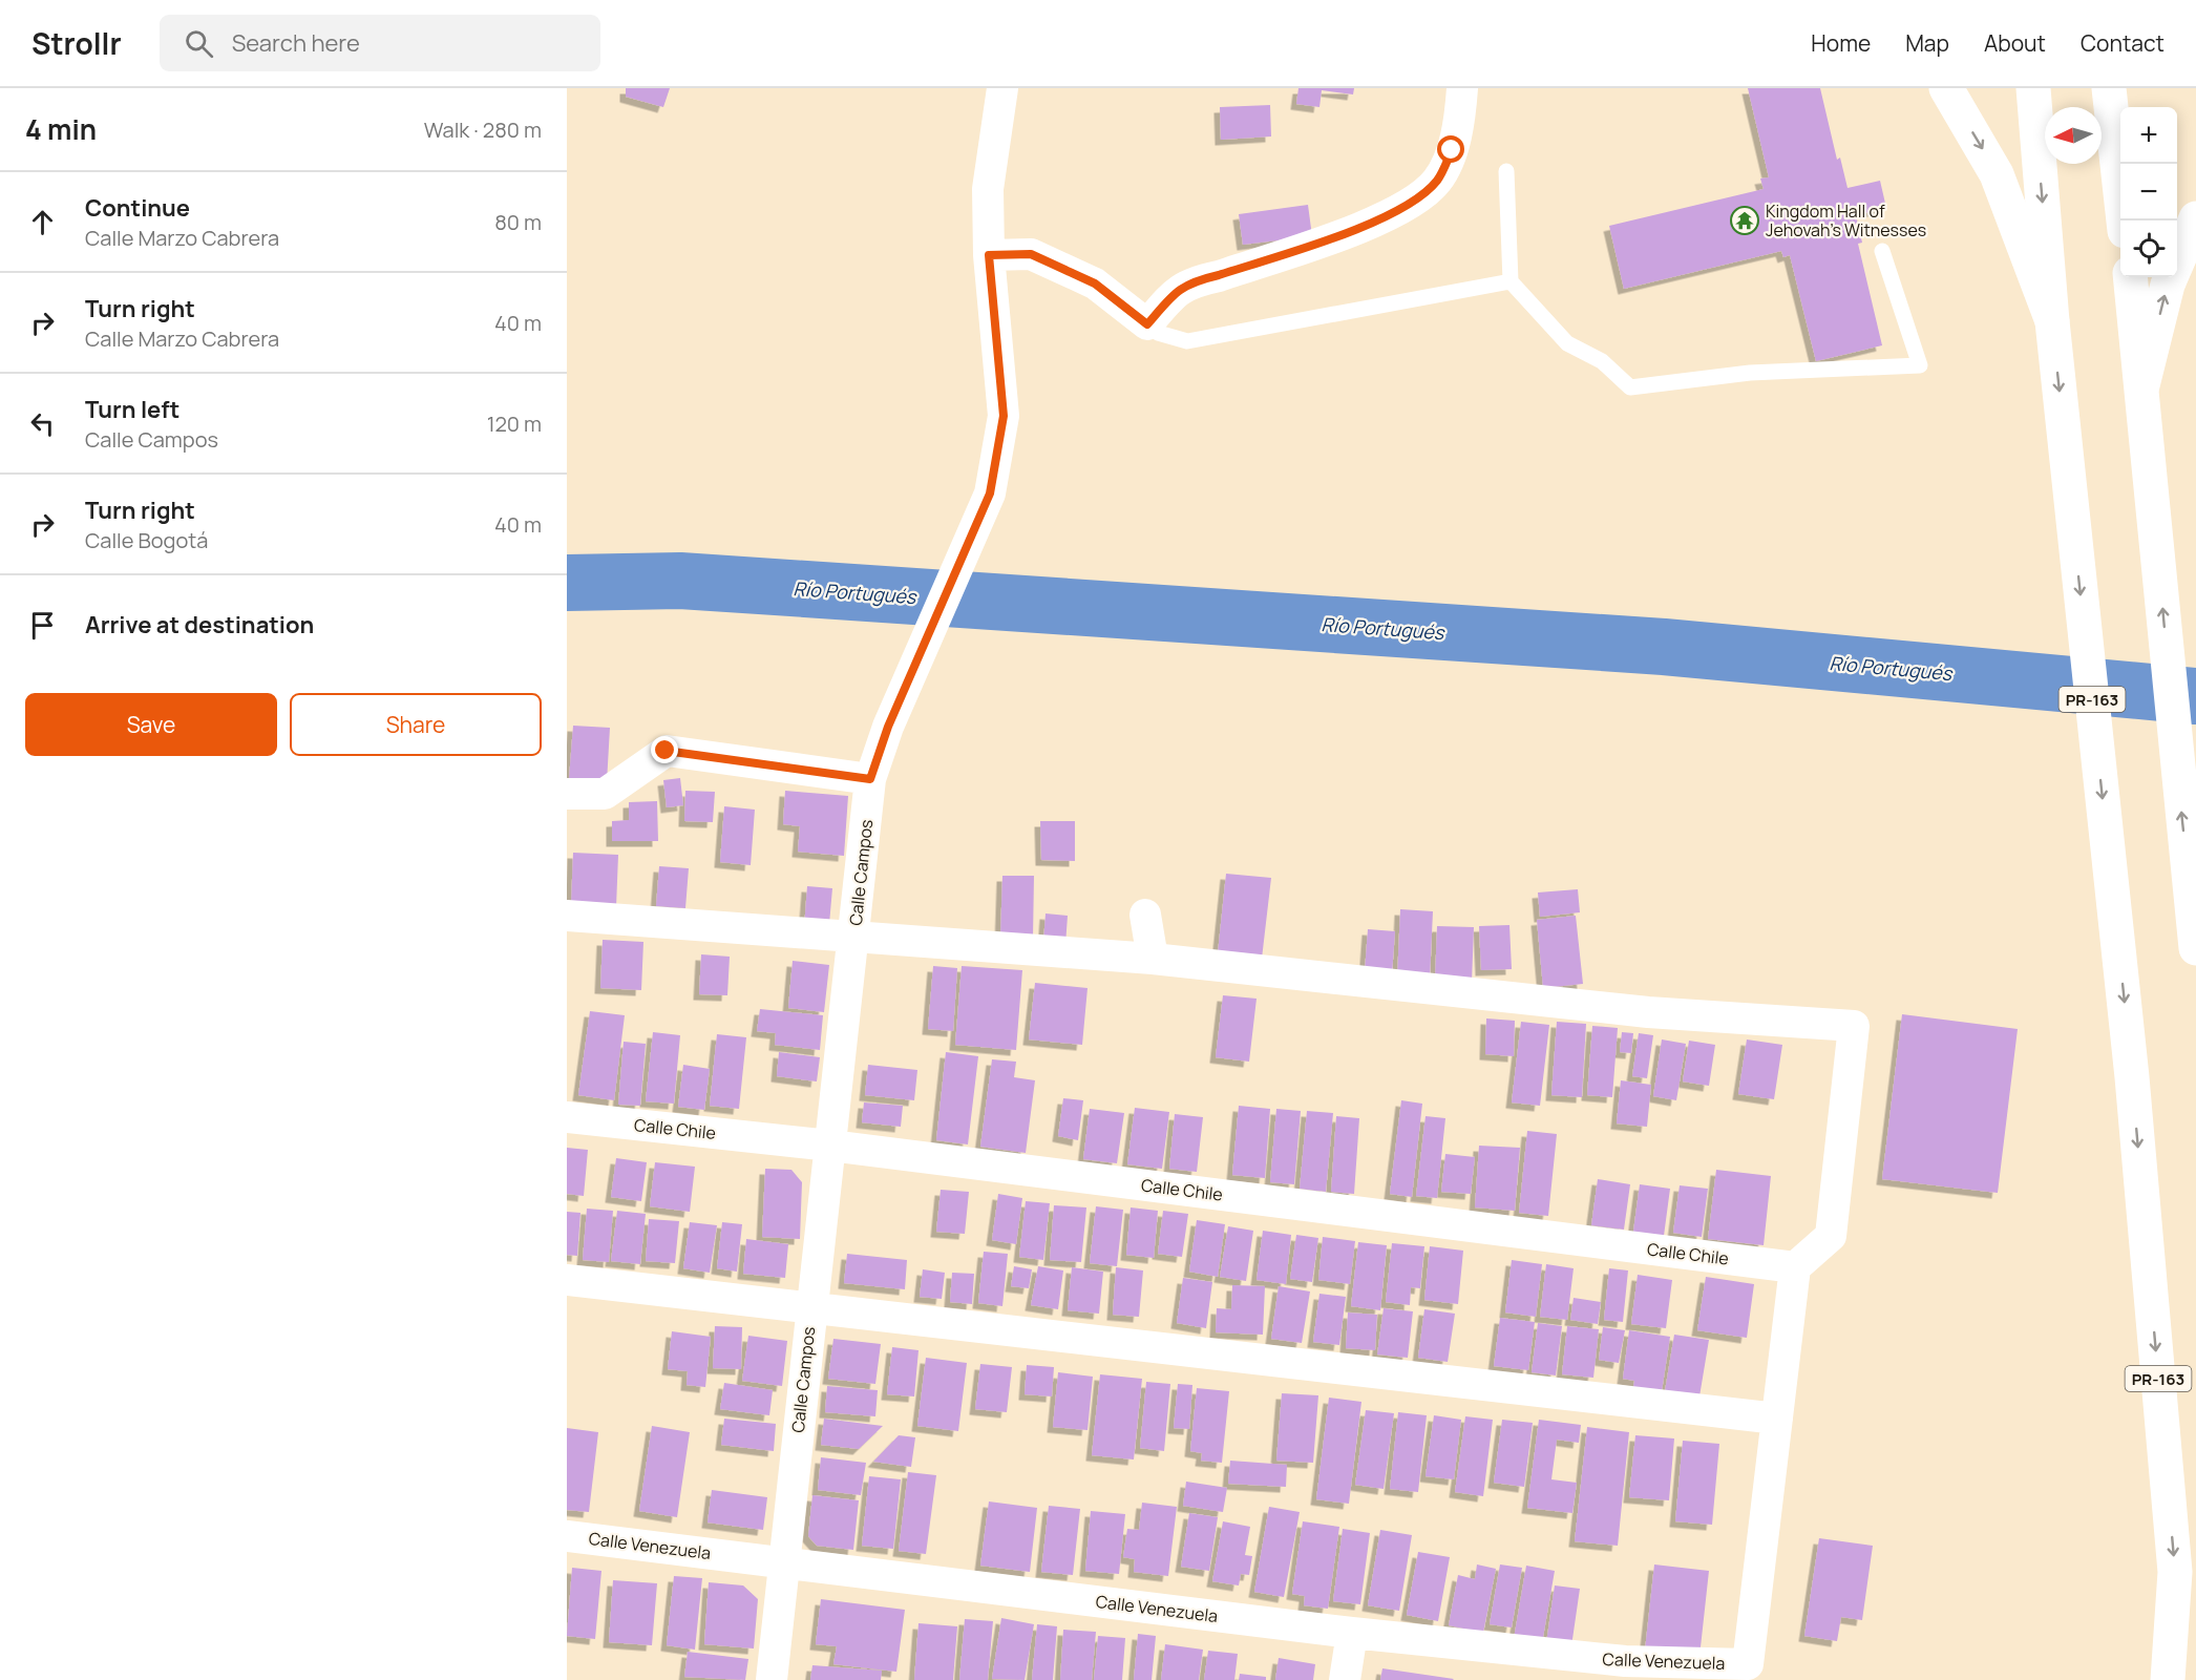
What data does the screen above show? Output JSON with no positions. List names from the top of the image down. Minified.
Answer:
{"streets":{"main road":["PR-163"],"street":["Calle Campos","Calle Chile","Calle Venezuela"]},"crossings":[["Calle Campos","Calle Chile"],["Calle Campos","Calle Venezuela"]],"water":["Río Portugués"],"places":{"temple":["Kingdom Hall of Jehovah’s Witnesses"]},"north":"left","page":{"header":"Strollr","search":"Search here","nav":["Home","Map","About","Contact"],"heading":["4 min","Walk · 280 m"],"map_buttons":["+","−"],"list":[["Continue","Calle Marzo Cabrera","80 m"],["Turn right","Calle Marzo Cabrera","40 m"],["Turn left","Calle Campos","120 m"],["Turn right","Calle Bogotá","40 m"],"Arrive at destination"],"buttons":["Save","Share"]}}
